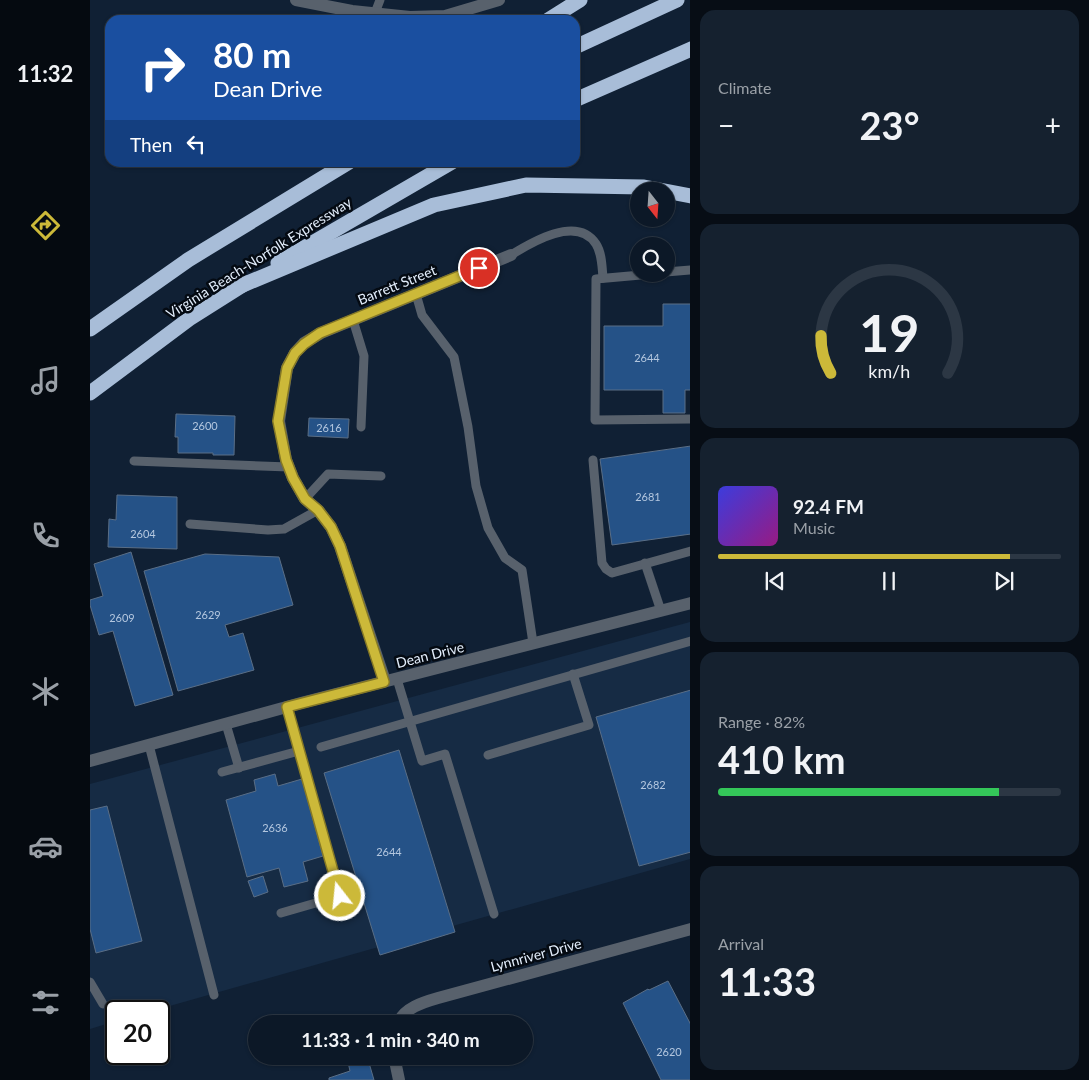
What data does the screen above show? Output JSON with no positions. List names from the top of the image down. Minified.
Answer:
{"streets":{"highway":["Virginia Beach-Norfolk Expressway"],"street":["Barrett Street","Dean Drive","Lynnriver Drive"]},"crossings":[["Barrett Street","Dean Drive"]],"house_numbers":["2644","2600","2616","2681","2604","2629","2609","2682","2636","2644","2620"],"north":"bottom","page":{"tabs":"11:32","tile":["Climate",["Range · 82%","410 km"],["Arrival","11:33"]],"turn":["80 m","Dean Drive"],"heat":["−","23°","+"],"then":"Then","song":["92.4 FM","Music"],"limit":"20","trip":"11:33 · 1 min · 340 m","gauge":["19","km/h"]}}
